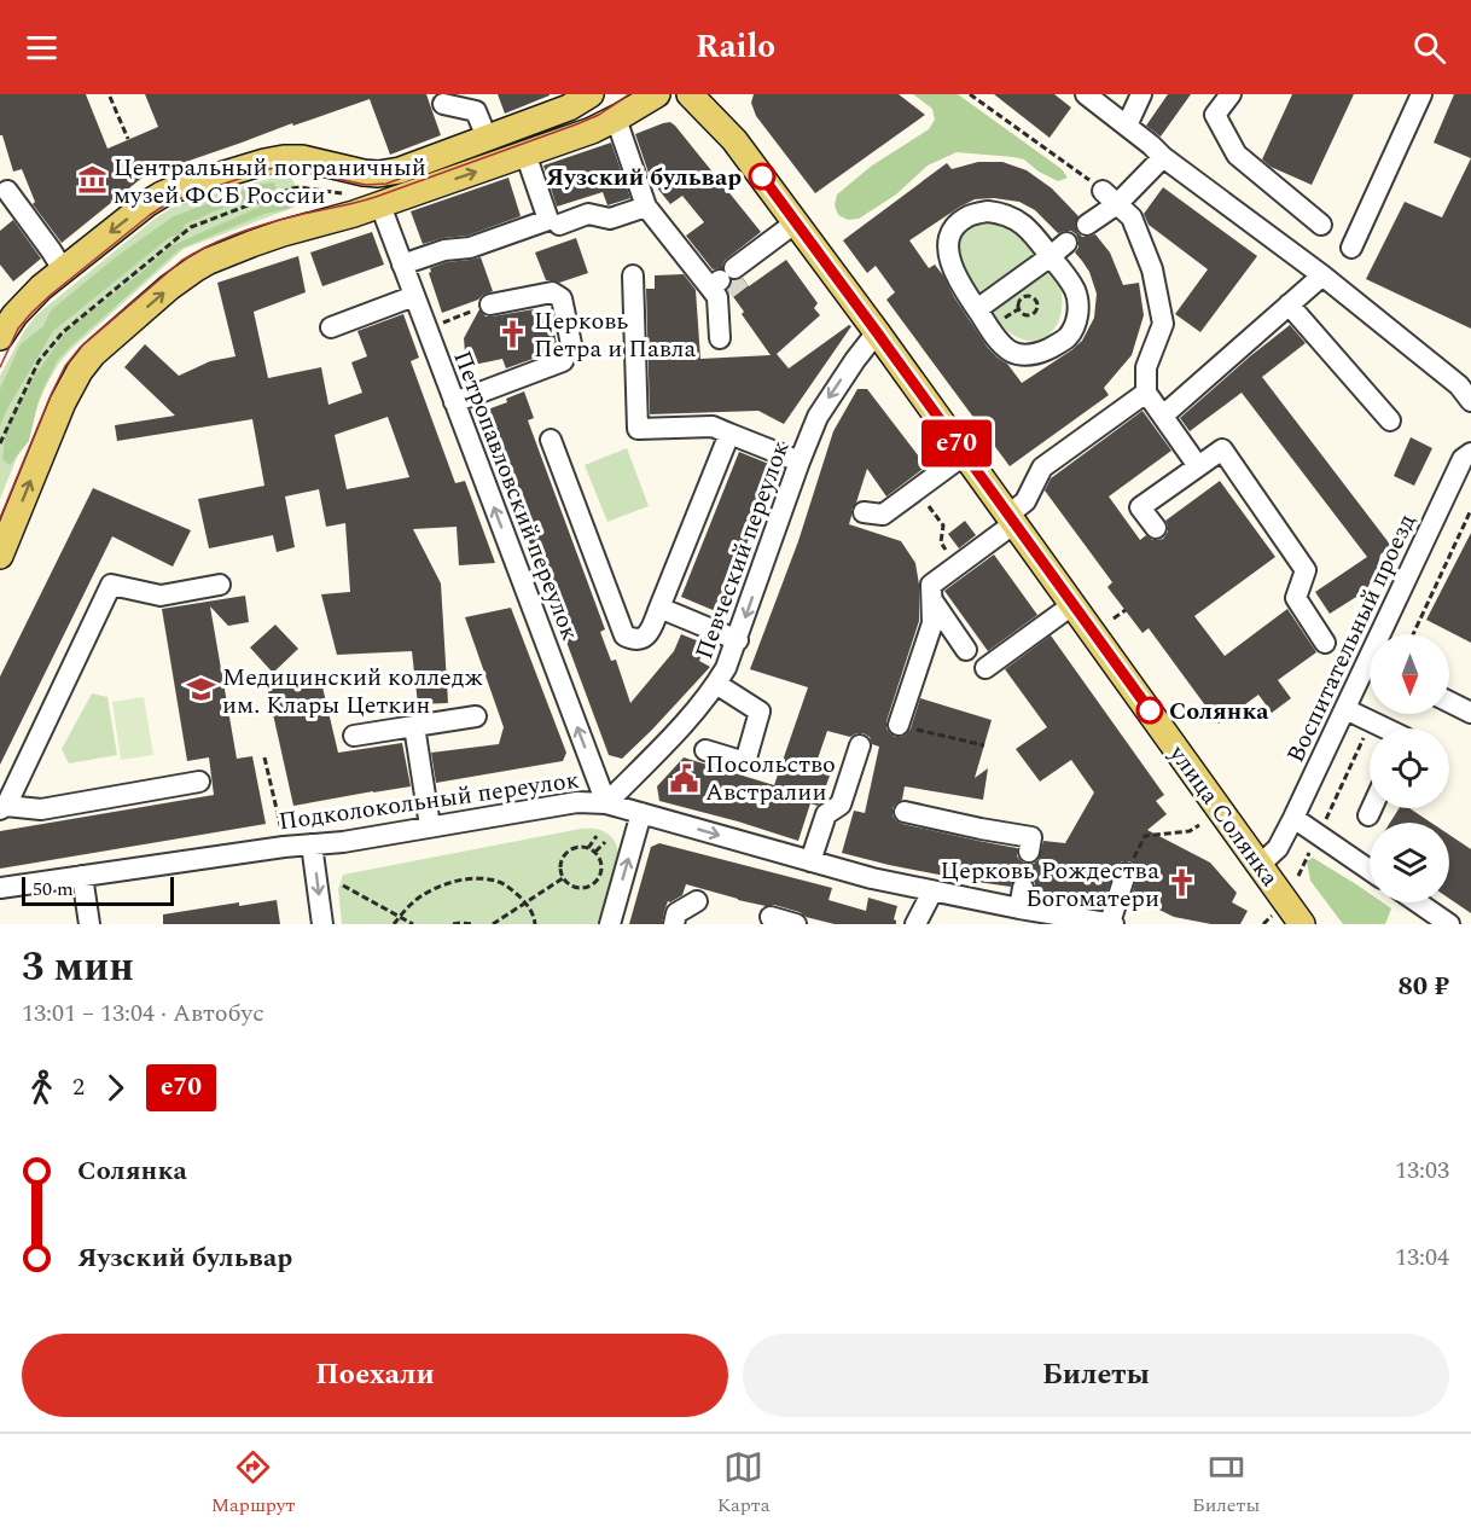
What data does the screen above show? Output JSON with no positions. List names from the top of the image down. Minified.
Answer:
{"streets":{"main road":["улица Солянка"],"street":["Петропавловский переулок","Певческий переулок","Воспитательный проезд","Подколокольный переулок"]},"crossings":[["Петропавловский переулок","Певческий переулок"],["Петропавловский переулок","Подколокольный переулок"],["Певческий переулок","Подколокольный переулок"],["Певческий переулок","улица Солянка"],["Воспитательный проезд","улица Солянка"]],"one_way":["Петропавловский переулок"],"places":{"other":["Яузский бульвар","Солянка"],"museum":["Центральный пограничный музей ФСБ России"],"church":["Церковь Петра и Павла","Церковь Рождества Богоматери"],"school or university":["Медицинский колледж им. Клары Цеткин"],"public building":["Посольство Австралии"]},"lines":["bus line е70"],"scale_bar":"50 m","north":"bottom","page":{"header":"Railo","on_map":"е70","scale":"50 m","heading":["3 мин","13:01 – 13:04 · Автобус","80 ₽"],"legs":["2","е70"],"list":[{"name":"Солянка","value":"13:03"},{"name":"Яузский бульвар","value":"13:04"}],"buttons":["Поехали","Билеты"],"tabs":["Маршрут","Карта","Билеты"]}}
